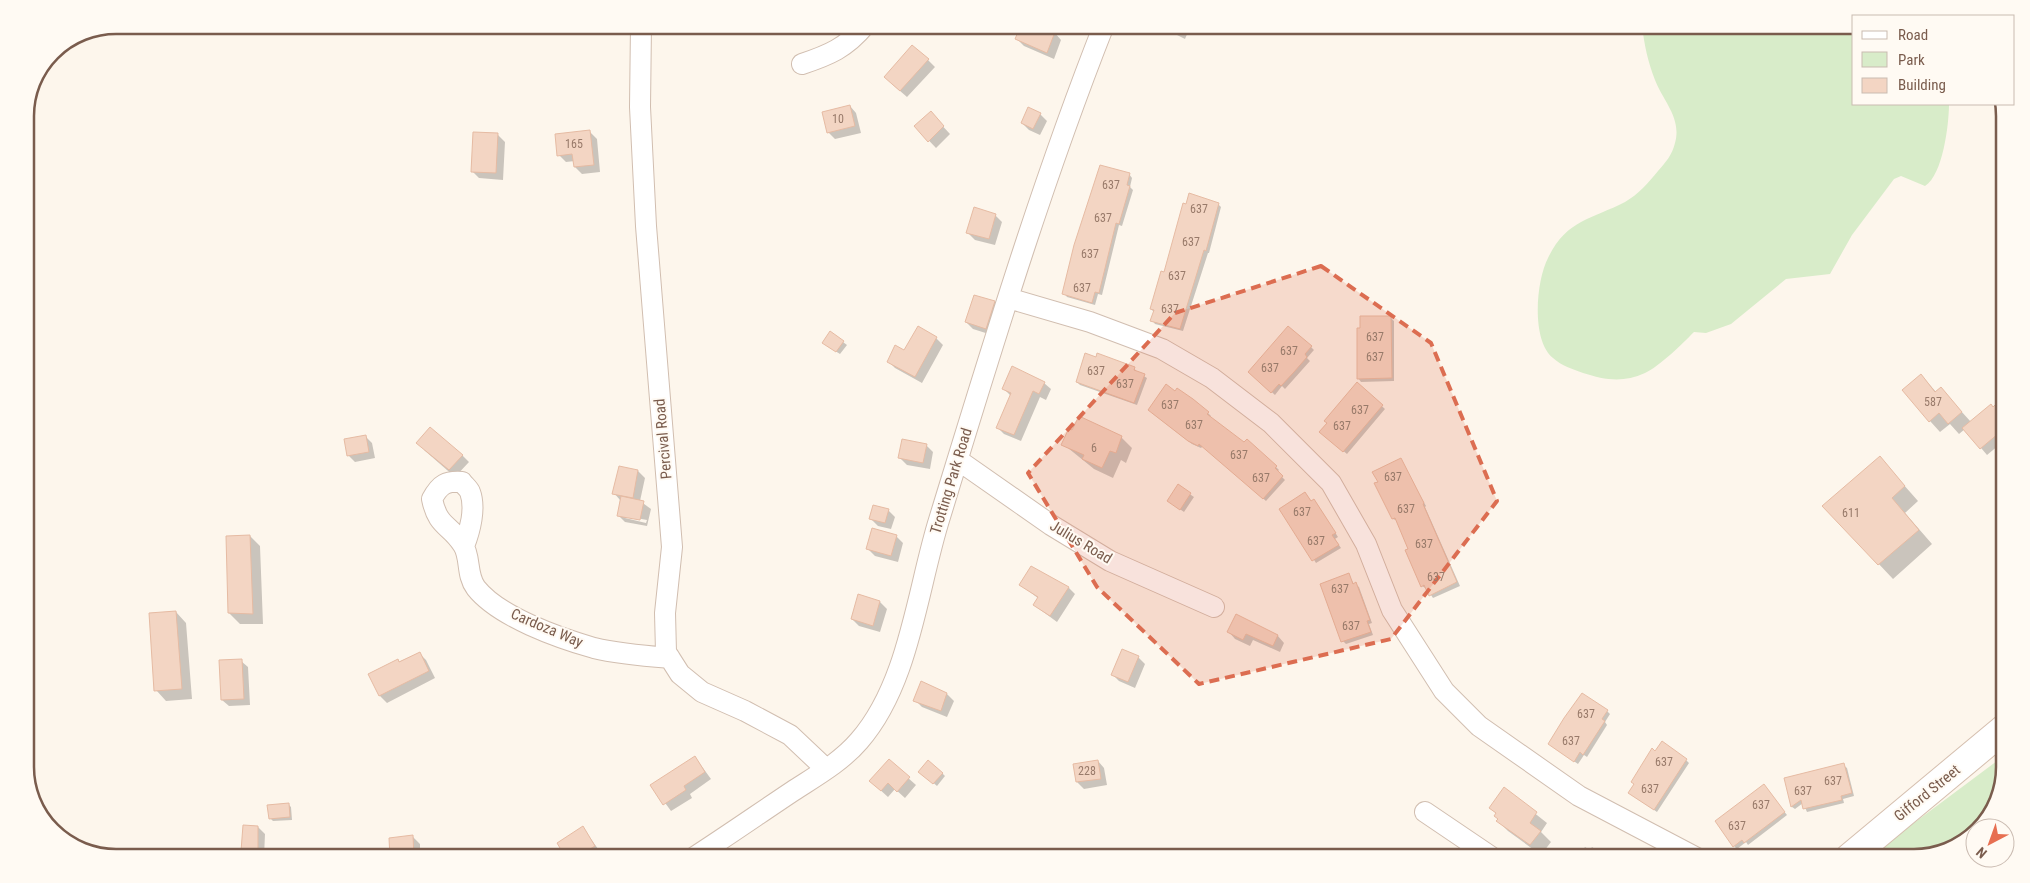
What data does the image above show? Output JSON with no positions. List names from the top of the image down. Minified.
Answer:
{"streets":{"main road":["Gifford Street"],"street":["Percival Road","Trotting Park Road","Julius Road","Cardoza Way"]},"crossings":[["Percival Road","Trotting Park Road"],["Percival Road","Cardoza Way"],["Trotting Park Road","Julius Road"]],"house_numbers":["10","165","637","637","637","637","637","637","637","637","637","637","637","637","637","637","587","637","637","637","637","6","637","637","637","637","637","611","637","637","637","637","637","637","637","637","228","637","637","637","637","637"],"legend":["Road","Park","Building"],"north":"bottom left"}
